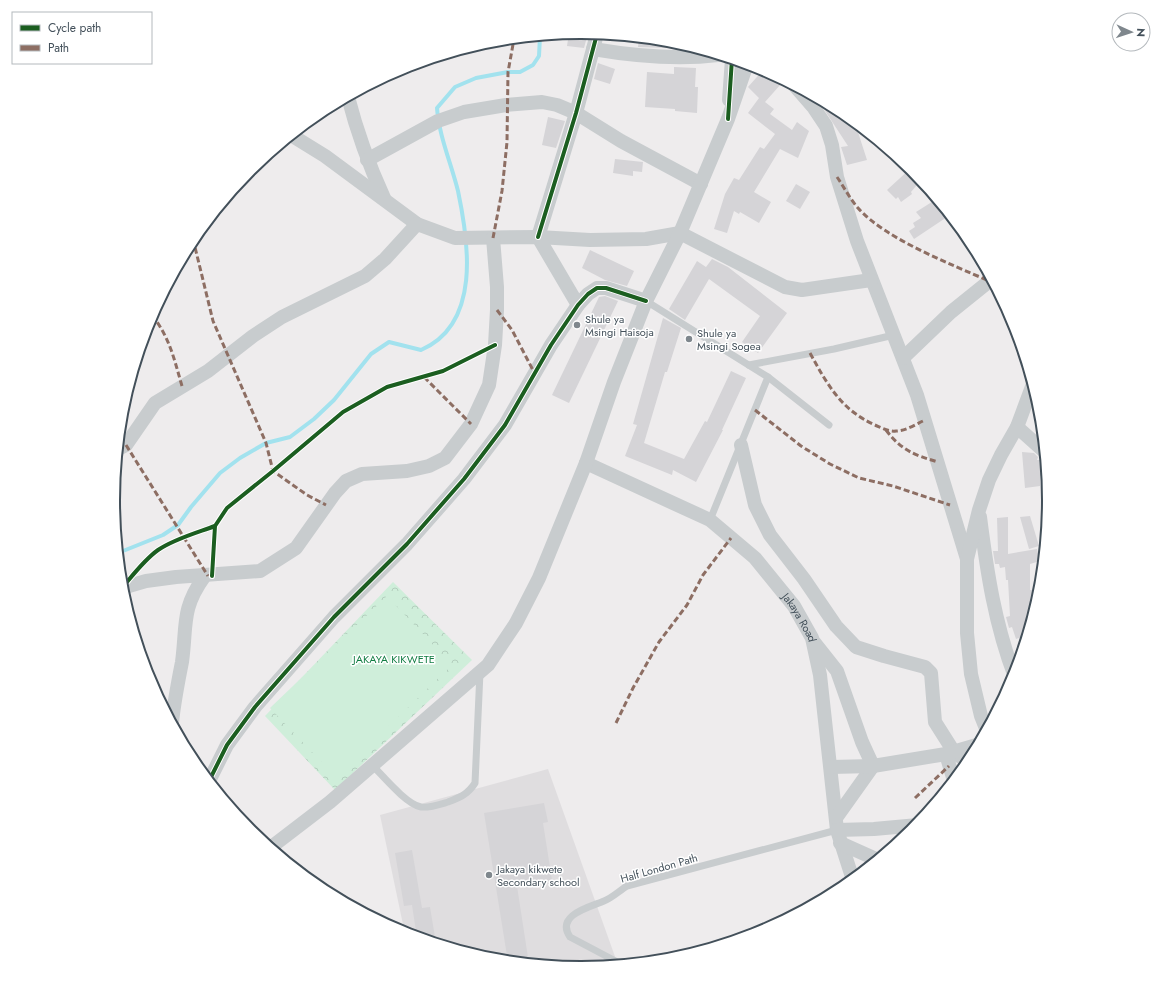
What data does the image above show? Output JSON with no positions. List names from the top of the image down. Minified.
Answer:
{"streets":{"street":["Jakaya Road"],"lane":["Half London Path"]},"crossings":[["Jakaya Road","Half London Path"]],"parks":["JAKAYA KIKWETE"],"places":["Shule ya Msingi Haisoja","Shule ya Msingi Sogea","Jakaya kikwete Secondary school"],"legend":["Cycle path","Path"],"north":"right"}
